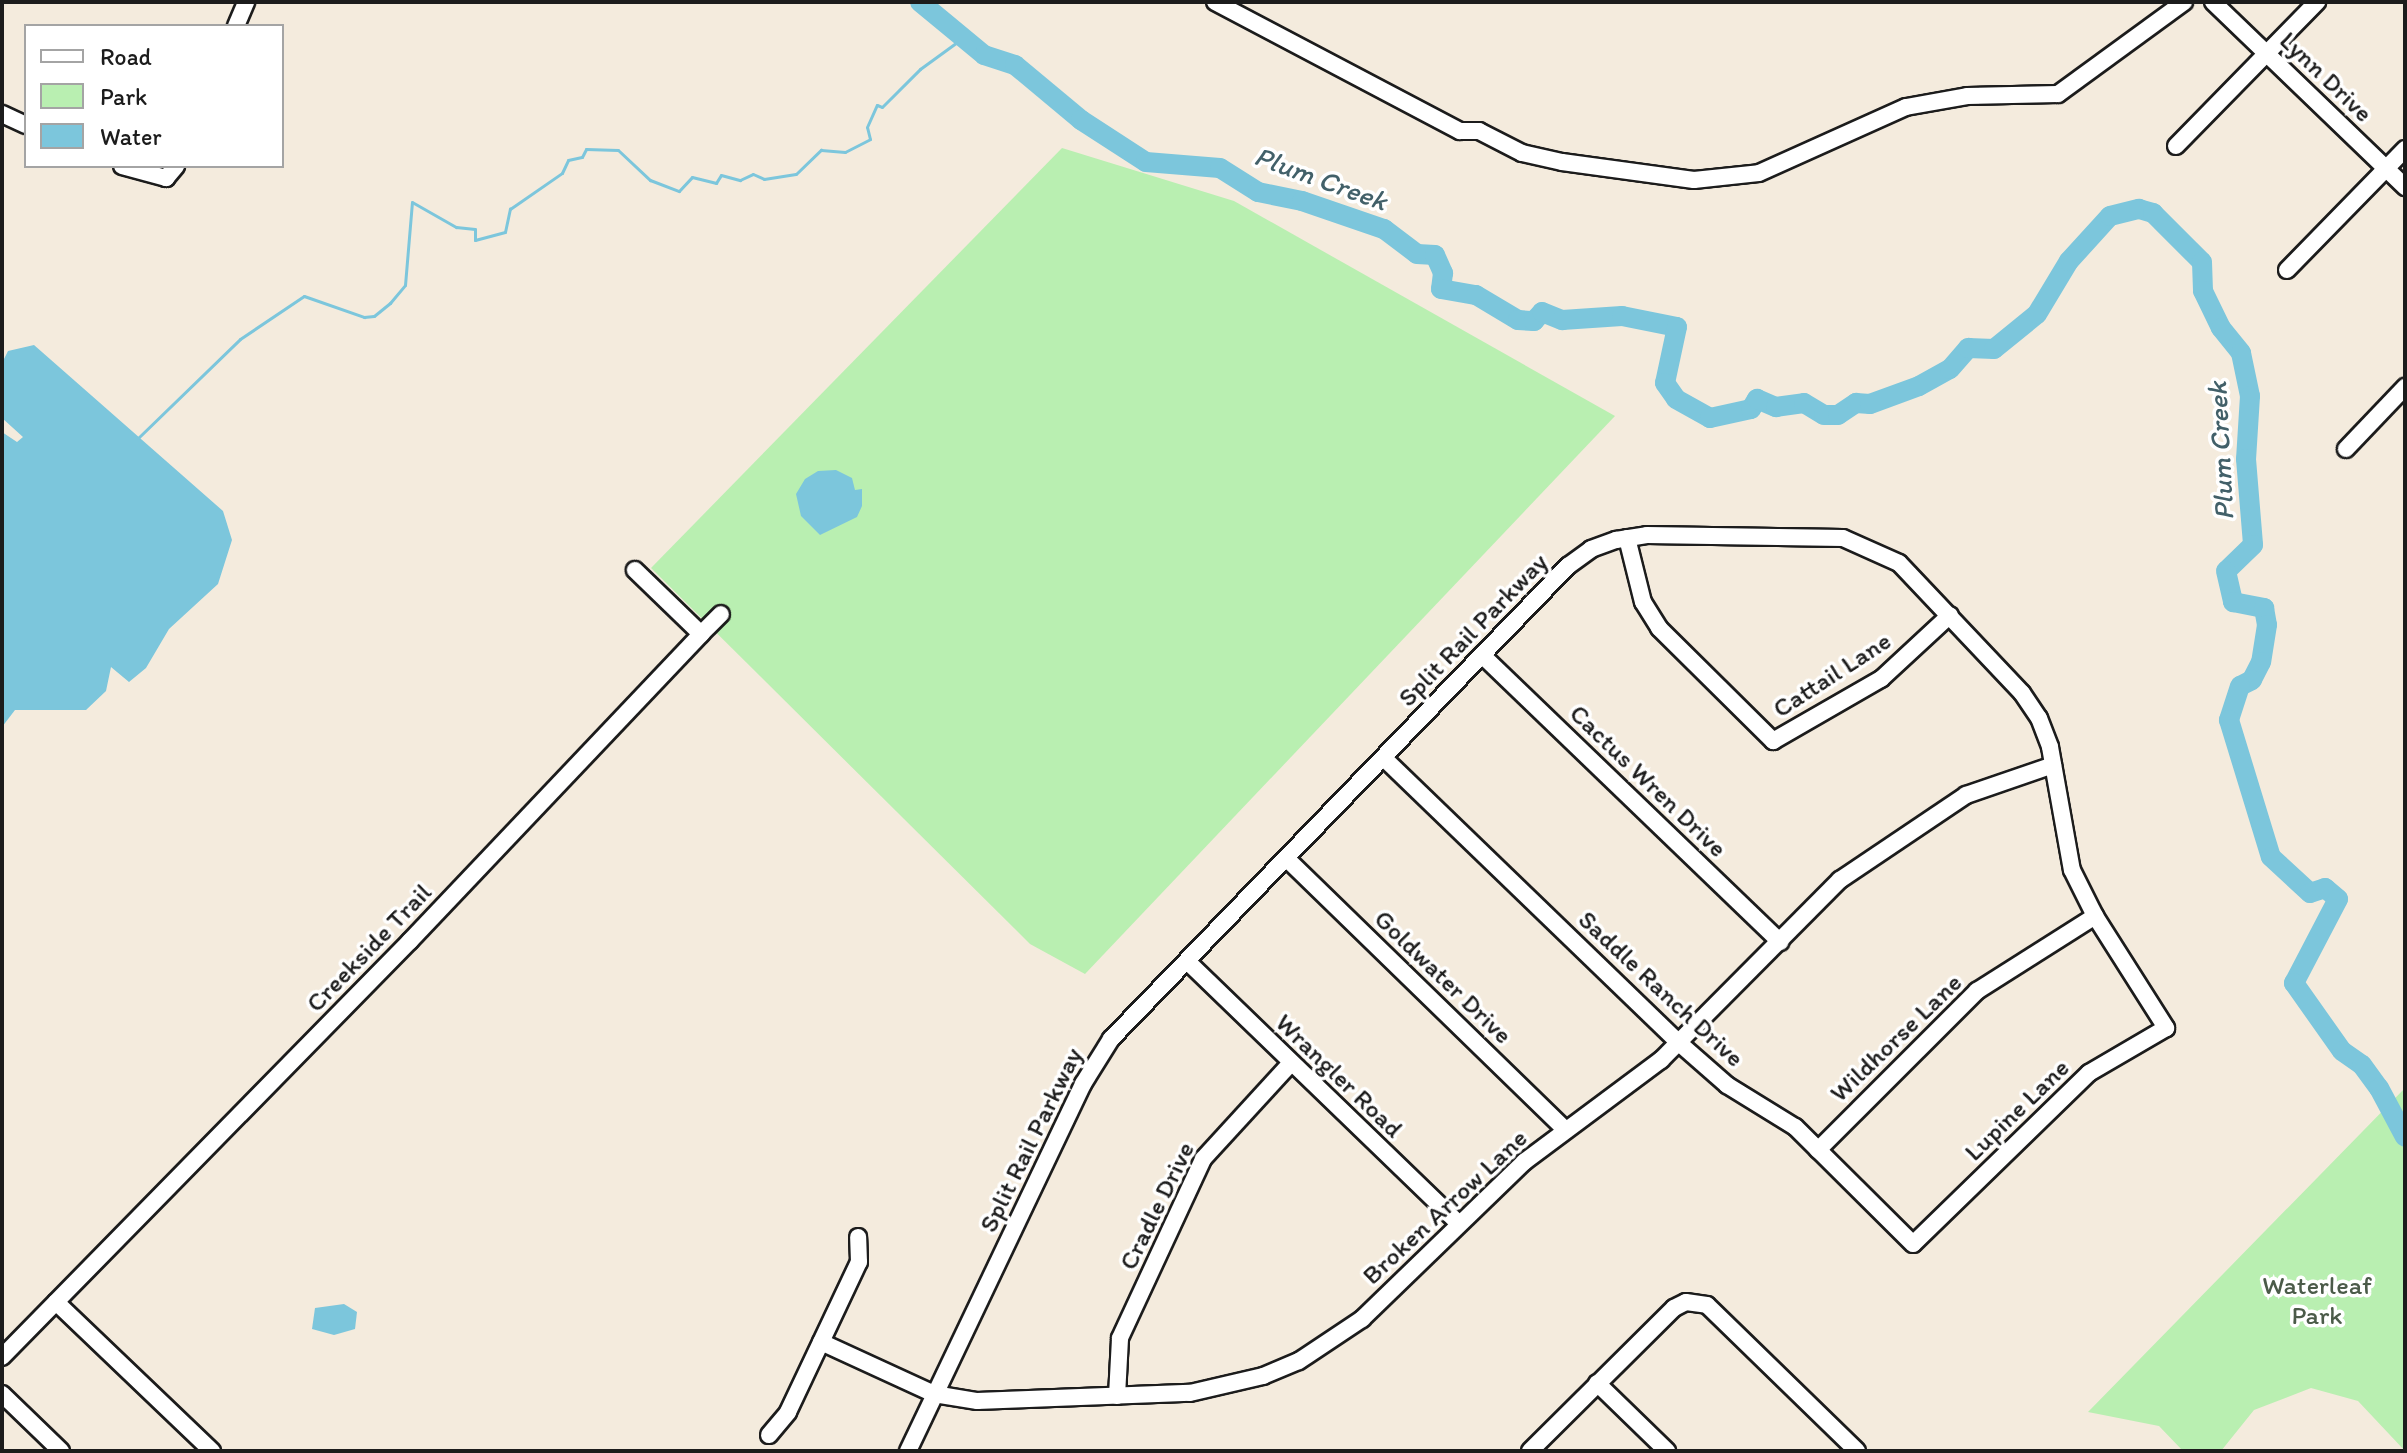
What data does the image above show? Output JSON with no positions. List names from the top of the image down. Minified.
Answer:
{"streets":{"street":["Lynn Drive","Split Rail Parkway","Cattail Lane","Cactus Wren Drive","Creekside Trail","Goldwater Drive","Saddle Ranch Drive","Wildhorse Lane","Wrangler Road","Lupine Lane","Cradle Drive","Broken Arrow Lane"]},"crossings":[["Split Rail Parkway","Cattail Lane"],["Split Rail Parkway","Cactus Wren Drive"],["Split Rail Parkway","Goldwater Drive"],["Split Rail Parkway","Saddle Ranch Drive"],["Split Rail Parkway","Wildhorse Lane"],["Split Rail Parkway","Wrangler Road"],["Split Rail Parkway","Lupine Lane"],["Split Rail Parkway","Broken Arrow Lane"],["Cactus Wren Drive","Broken Arrow Lane"],["Goldwater Drive","Broken Arrow Lane"],["Saddle Ranch Drive","Wildhorse Lane"],["Saddle Ranch Drive","Lupine Lane"],["Saddle Ranch Drive","Broken Arrow Lane"],["Wrangler Road","Cradle Drive"],["Wrangler Road","Broken Arrow Lane"],["Cradle Drive","Broken Arrow Lane"]],"water":["Plum Creek"],"parks":["Waterleaf Park"],"legend":["Road","Park","Water"]}
